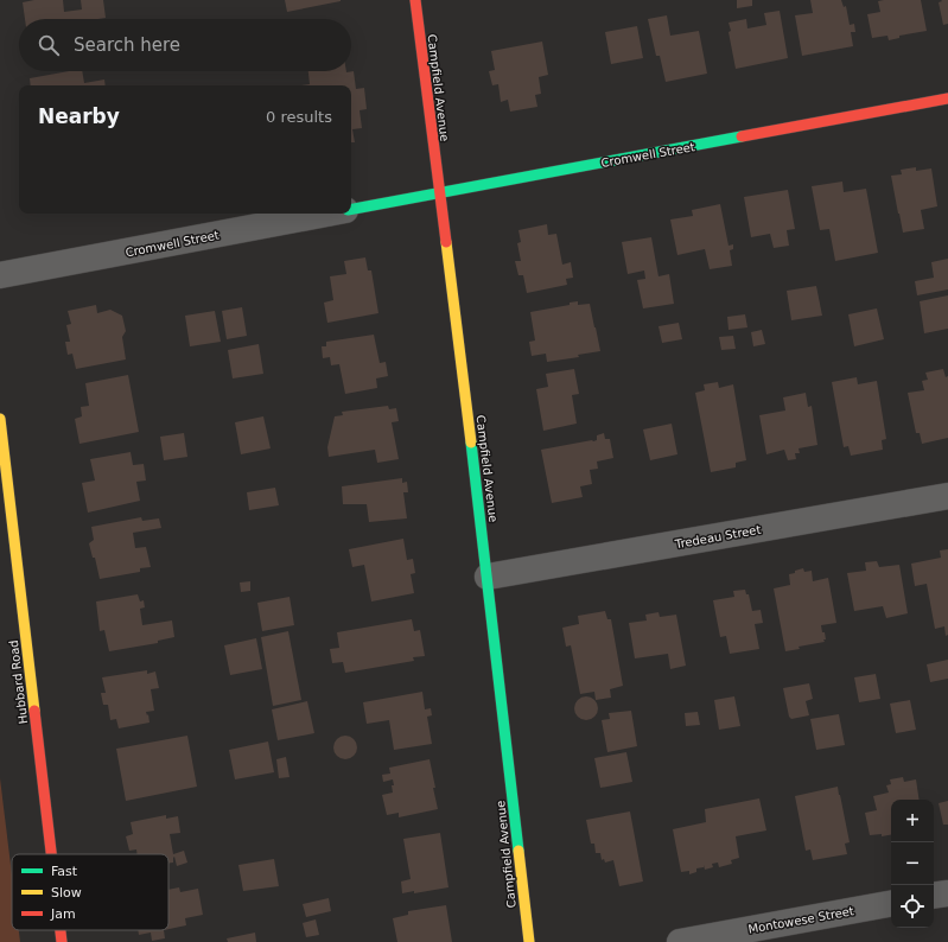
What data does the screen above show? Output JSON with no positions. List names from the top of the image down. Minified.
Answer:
{"streets":{"street":["Campfield Avenue","Cromwell Street","Tredeau Street","Hubbard Road","Montowese Street"]},"crossings":[["Campfield Avenue","Cromwell Street"],["Campfield Avenue","Tredeau Street"]],"legend":["Fast","Slow","Jam"],"page":{"search":"Search here","heading":["Nearby","0 results"],"map_buttons":["+","−"]}}
